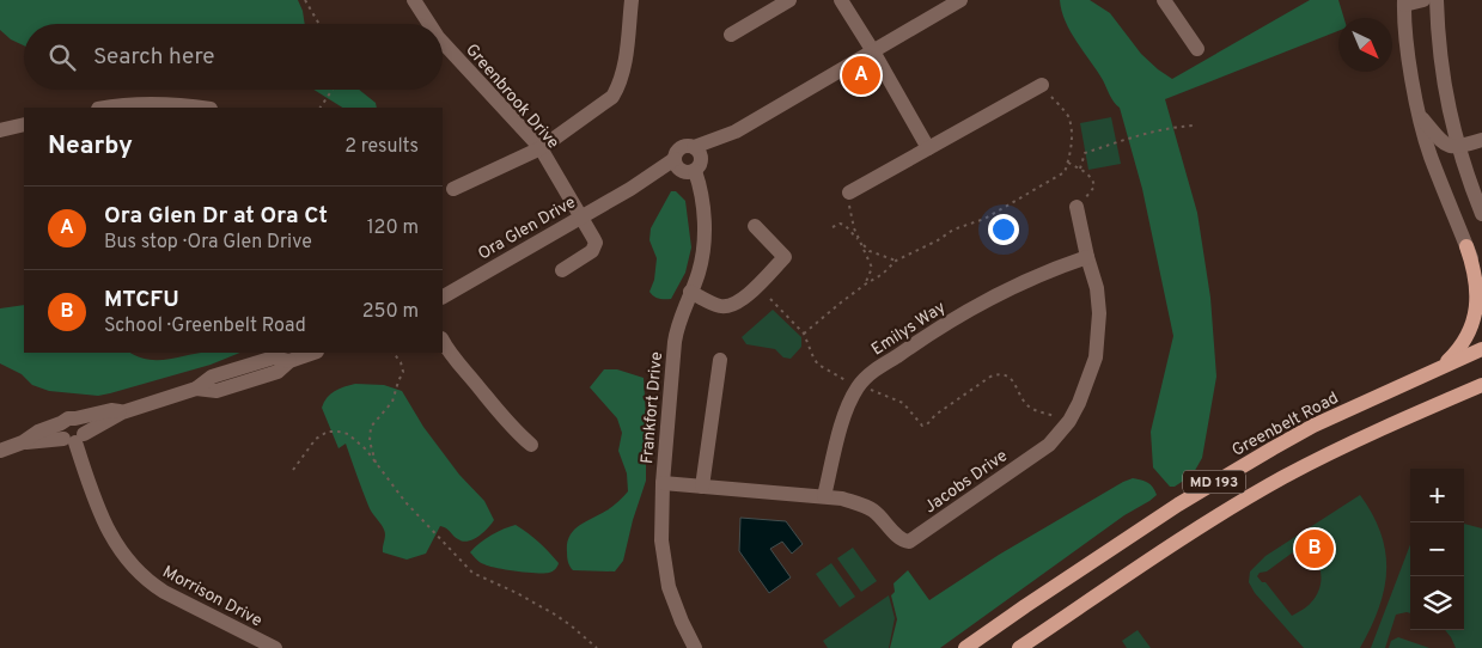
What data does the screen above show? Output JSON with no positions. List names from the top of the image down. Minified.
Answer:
{"streets":{"main road":["Greenbelt Road","MD 193"],"street":["Greenbrook Drive","Ora Glen Drive","Emilys Way","Frankfort Drive","Jacobs Drive","Morrison Drive"]},"crossings":[["Greenbrook Drive","Ora Glen Drive"],["Ora Glen Drive","Frankfort Drive"],["Emilys Way","Jacobs Drive"],["Frankfort Drive","Jacobs Drive"]],"north":"bottom right","page":{"search":"Search here","pins":["A","B"],"heading":["Nearby","2 results"],"list":[{"mark":"A","name":"Ora Glen Dr at Ora Ct","note":"Bus stop · Ora Glen Drive","value":"120 m"},{"mark":"B","name":"MTCFU","note":"School · Greenbelt Road","value":"250 m"}],"map_buttons":["+","−"]}}
